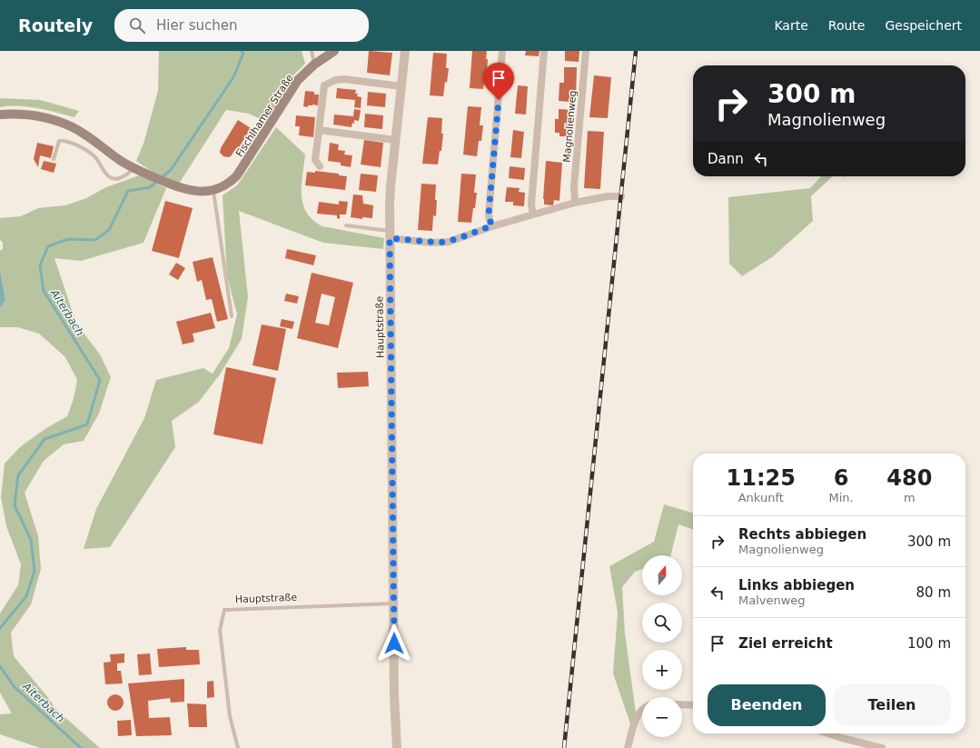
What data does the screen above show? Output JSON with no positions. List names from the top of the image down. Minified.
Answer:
{"streets":{"main road":["Fischlhamer Straße"],"street":["Magnolienweg","Hauptstraße"]},"water":["Aiterbach"],"north":"top","page":{"header":"Routely","search":"Hier suchen","nav":["Karte","Route","Gespeichert"],"turn":["300 m","Magnolienweg"],"then":"Dann","eta":["11:25","Ankunft","6","Min.","480","m"],"list":[{"name":"Rechts abbiegen","note":"Magnolienweg","value":"300 m"},{"name":"Links abbiegen","note":"Malvenweg","value":"80 m"},{"name":"Ziel erreicht","value":"100 m"}],"map_buttons":["+","−"],"buttons":["Beenden","Teilen"]}}
